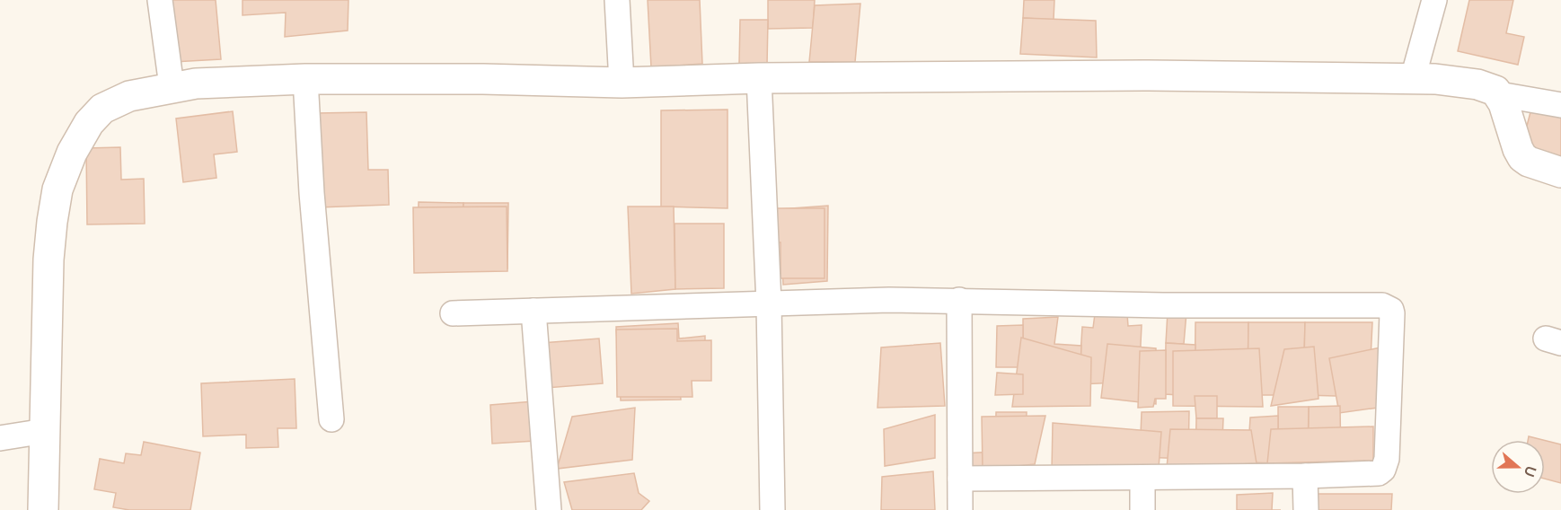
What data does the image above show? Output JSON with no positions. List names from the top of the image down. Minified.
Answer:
{"north":"right"}
